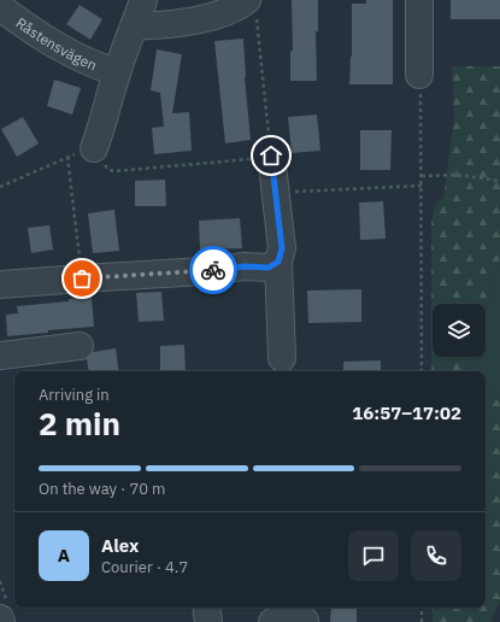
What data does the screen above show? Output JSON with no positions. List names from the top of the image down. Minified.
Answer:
{"streets":{"street":["Råstensvägen"]},"page":{"heading":["2 min","Arriving in","16:57–17:02"],"panel":["Alex","Courier · 4.7"],"bar":"On the way · 70 m","round":"A"}}
